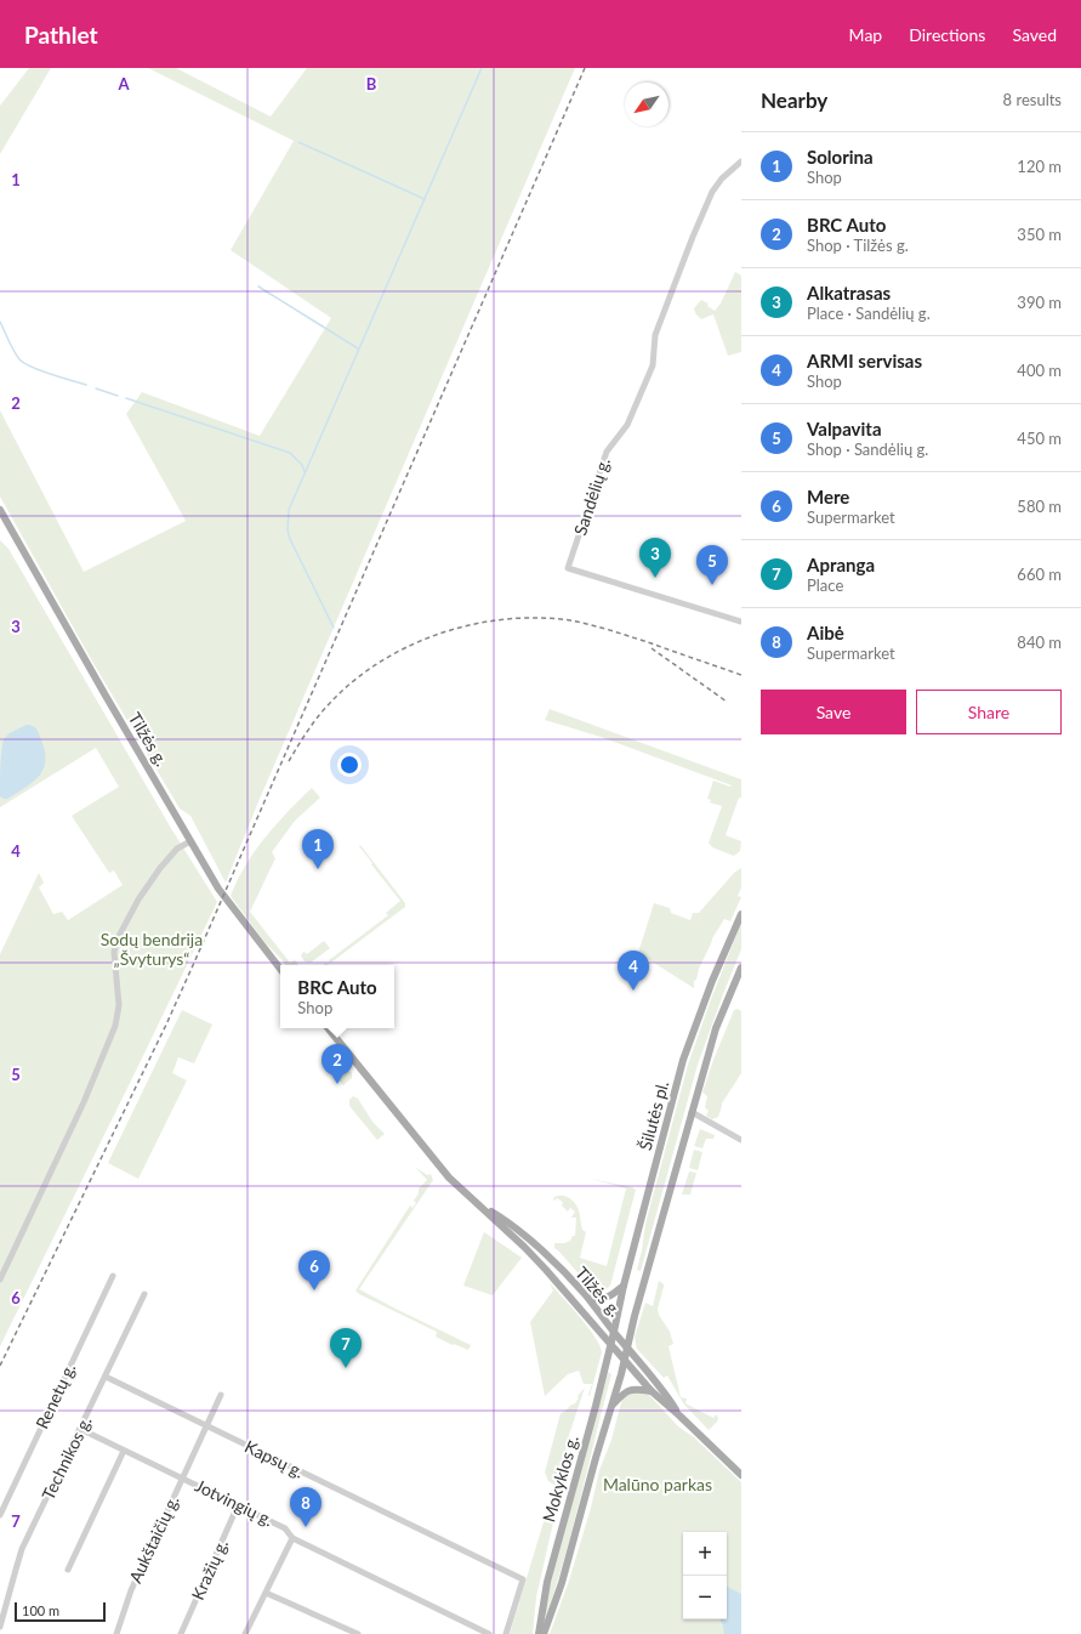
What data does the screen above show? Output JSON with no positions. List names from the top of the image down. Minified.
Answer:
{"streets":{"main road":["Tilžės g.","Šilutės pl.","Mokyklos g."],"street":["Sandėlių g.","Renetų g.","Technikos g.","Kapsų g.","Jotvingių g.","Aukštaičių g.","Kražių g."]},"crossings":[["Tilžės g.","Šilutės pl."],["Tilžės g.","Mokyklos g."],["Šilutės pl.","Mokyklos g."],["Technikos g.","Kapsų g."],["Technikos g.","Jotvingių g."],["Kapsų g.","Aukštaičių g."],["Jotvingių g.","Aukštaičių g."],["Jotvingių g.","Kražių g."]],"parks":["Sodų bendrija „Švyturys“","Malūno parkas"],"scale_bar":"100 m","north":"bottom left","page":{"header":"Pathlet","nav":["Map","Directions","Saved"],"heading":["Nearby","8 results"],"list":[{"mark":"1","name":"Solorina","note":"Shop","value":"120 m"},{"mark":"2","name":"BRC Auto","note":"Shop · Tilžės g.","value":"350 m"},{"mark":"3","name":"Alkatrasas","note":"Place · Sandėlių g.","value":"390 m"},{"mark":"4","name":"ARMI servisas","note":"Shop","value":"400 m"},{"mark":"5","name":"Valpavita","note":"Shop · Sandėlių g.","value":"450 m"},{"mark":"6","name":"Mere","note":"Supermarket","value":"580 m"},{"mark":"7","name":"Apranga","note":"Place","value":"660 m"},{"mark":"8","name":"Aibė","note":"Supermarket","value":"840 m"}],"pins":["3","5","1","4","2","6","7","8"],"buttons":["Save","Share"],"popup":["BRC Auto","Shop"],"map_buttons":["+","−"],"scale":"100 m"},"grid":{"columns":["A","B"],"rows":["1","2","3","4","5","6","7"]}}
